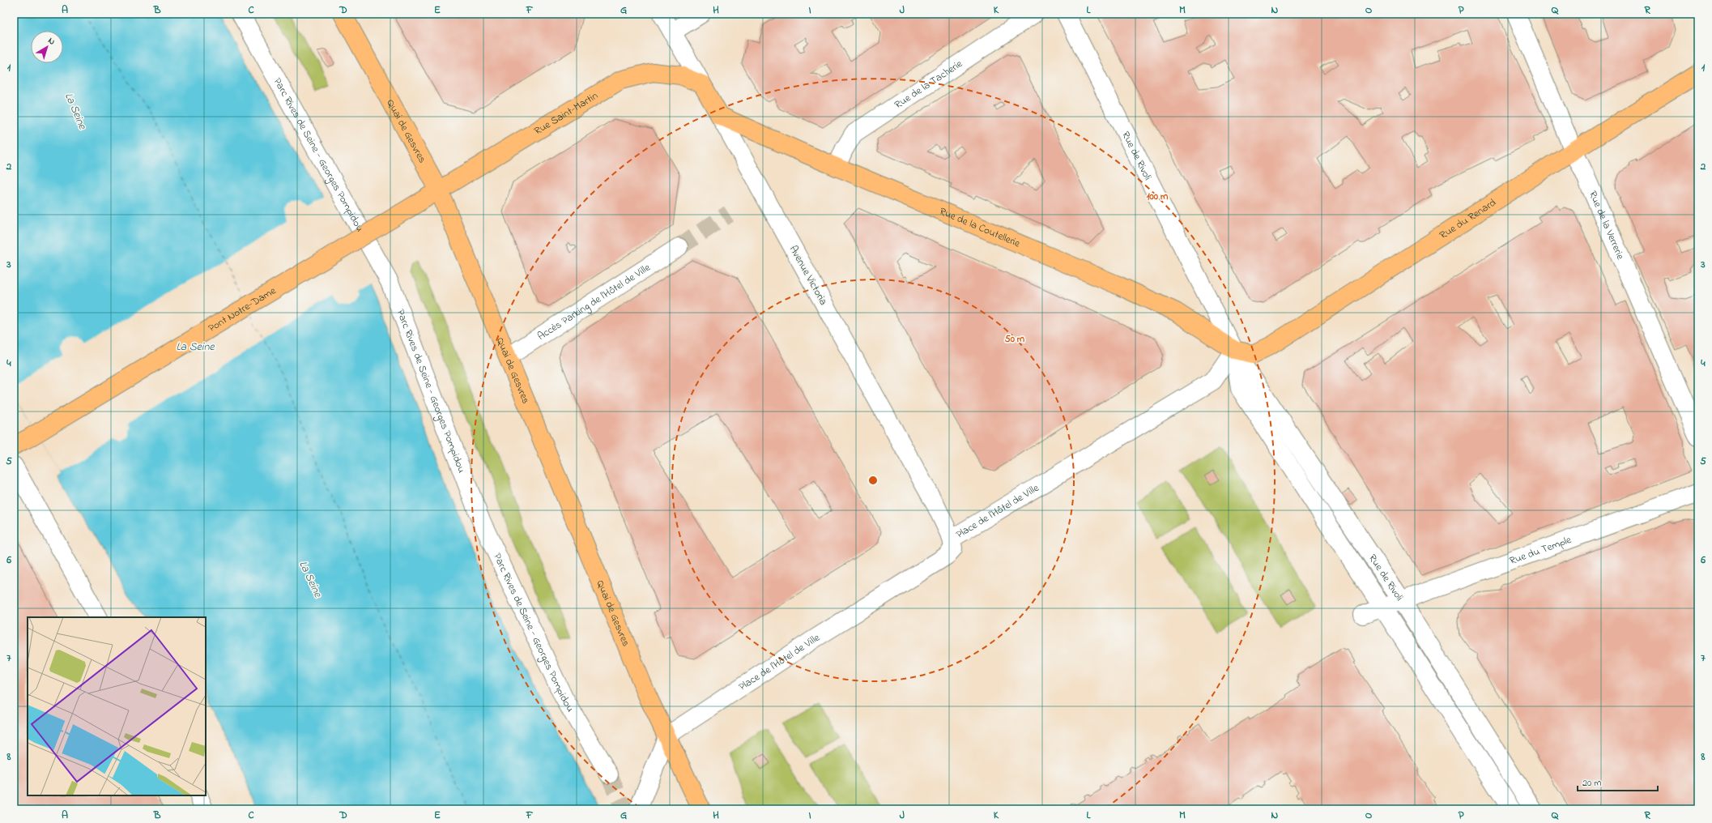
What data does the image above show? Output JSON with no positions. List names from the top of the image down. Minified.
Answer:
{"streets":{"main road":["Rue Saint-Martin","Quai de Gesvres","Rue du Renard","Rue de la Coutellerie","Avenue Victoria","Pont Notre-Dame"],"street":["Rue de la Tacherie","Parc Rives de Seine - Georges Pompidou","Rue de Rivoli","Rue de la Verrerie","Accès Parking de l'Hôtel de Ville","Place de l'Hôtel de Ville","Rue du Temple"]},"crossings":[["Rue de la Tacherie","Rue de la Coutellerie"],["Rue Saint-Martin","Quai de Gesvres"],["Rue Saint-Martin","Avenue Victoria"],["Rue Saint-Martin","Pont Notre-Dame"],["Quai de Gesvres","Accès Parking de l'Hôtel de Ville"],["Quai de Gesvres","Pont Notre-Dame"],["Quai de Gesvres","Place de l'Hôtel de Ville"],["Rue de Rivoli","Rue du Renard"],["Rue de Rivoli","Rue de la Coutellerie"],["Rue de Rivoli","Place de l'Hôtel de Ville"],["Rue de Rivoli","Rue du Temple"],["Rue du Renard","Rue de la Verrerie"],["Rue du Renard","Rue de la Coutellerie"],["Rue du Renard","Place de l'Hôtel de Ville"],["Rue de la Coutellerie","Avenue Victoria"],["Rue de la Coutellerie","Place de l'Hôtel de Ville"],["Avenue Victoria","Place de l'Hôtel de Ville"]],"water":["La Seine"],"scale_bar":"20 m","north":"top right","grid":{"columns":["A","B","C","D","E","F","G","H","I","J","K","L","M","N","O","P","Q","R"],"rows":["1","2","3","4","5","6","7","8"]},"rings":["100 m","50 m"]}
